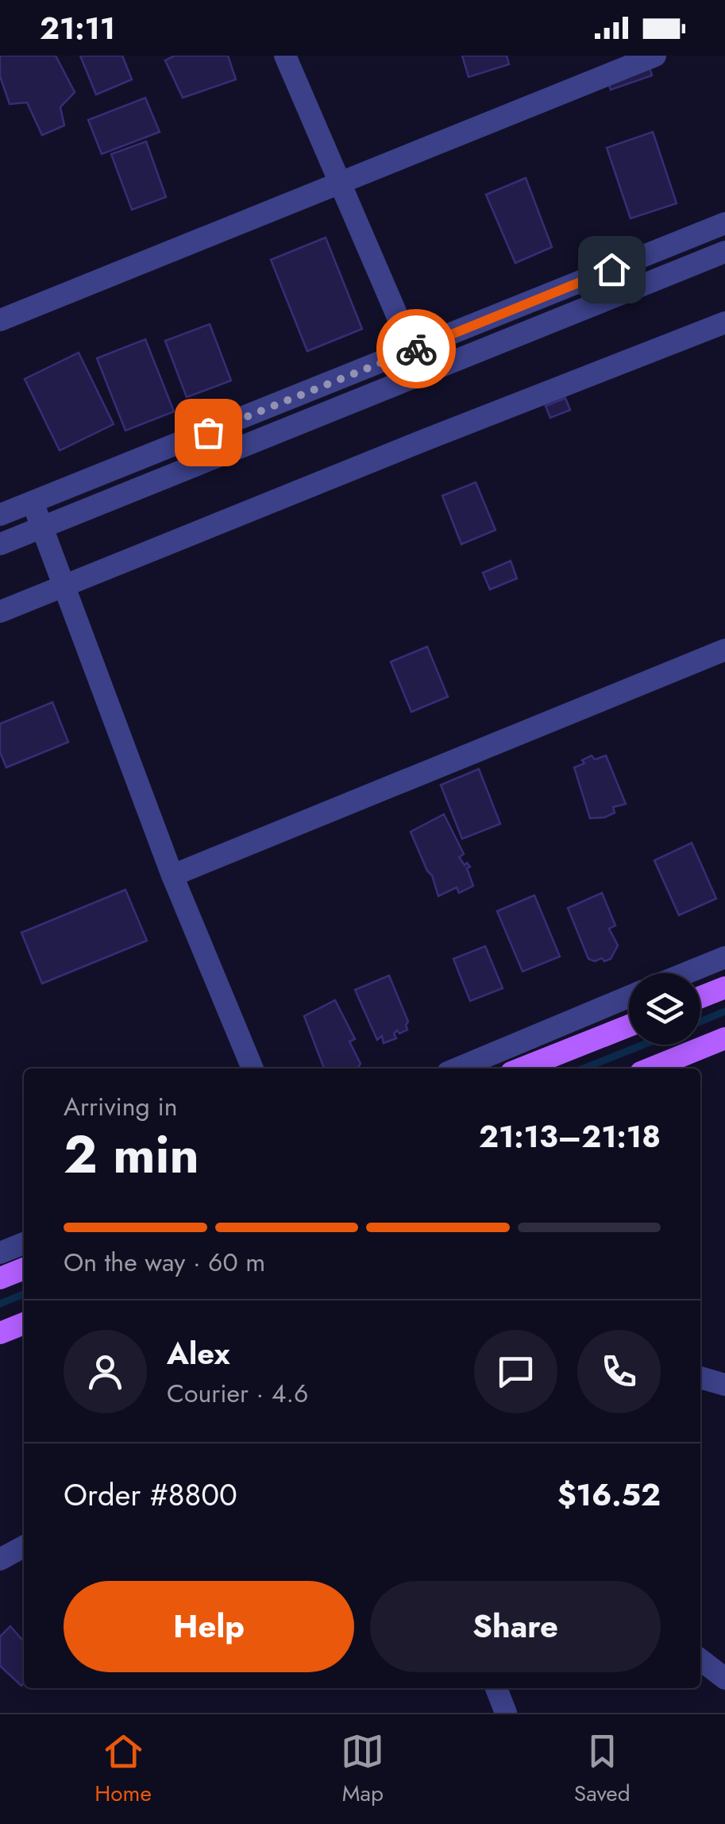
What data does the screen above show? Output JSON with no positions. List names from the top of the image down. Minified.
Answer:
{"page":{"status":"21:11","heading":["2 min","Arriving in","21:13–21:18"],"panel":["Alex","Courier · 4.6","Order #8800","$16.52"],"bar":"On the way · 60 m","buttons":["Help","Share"],"tabs":["Home","Map","Saved"]}}
